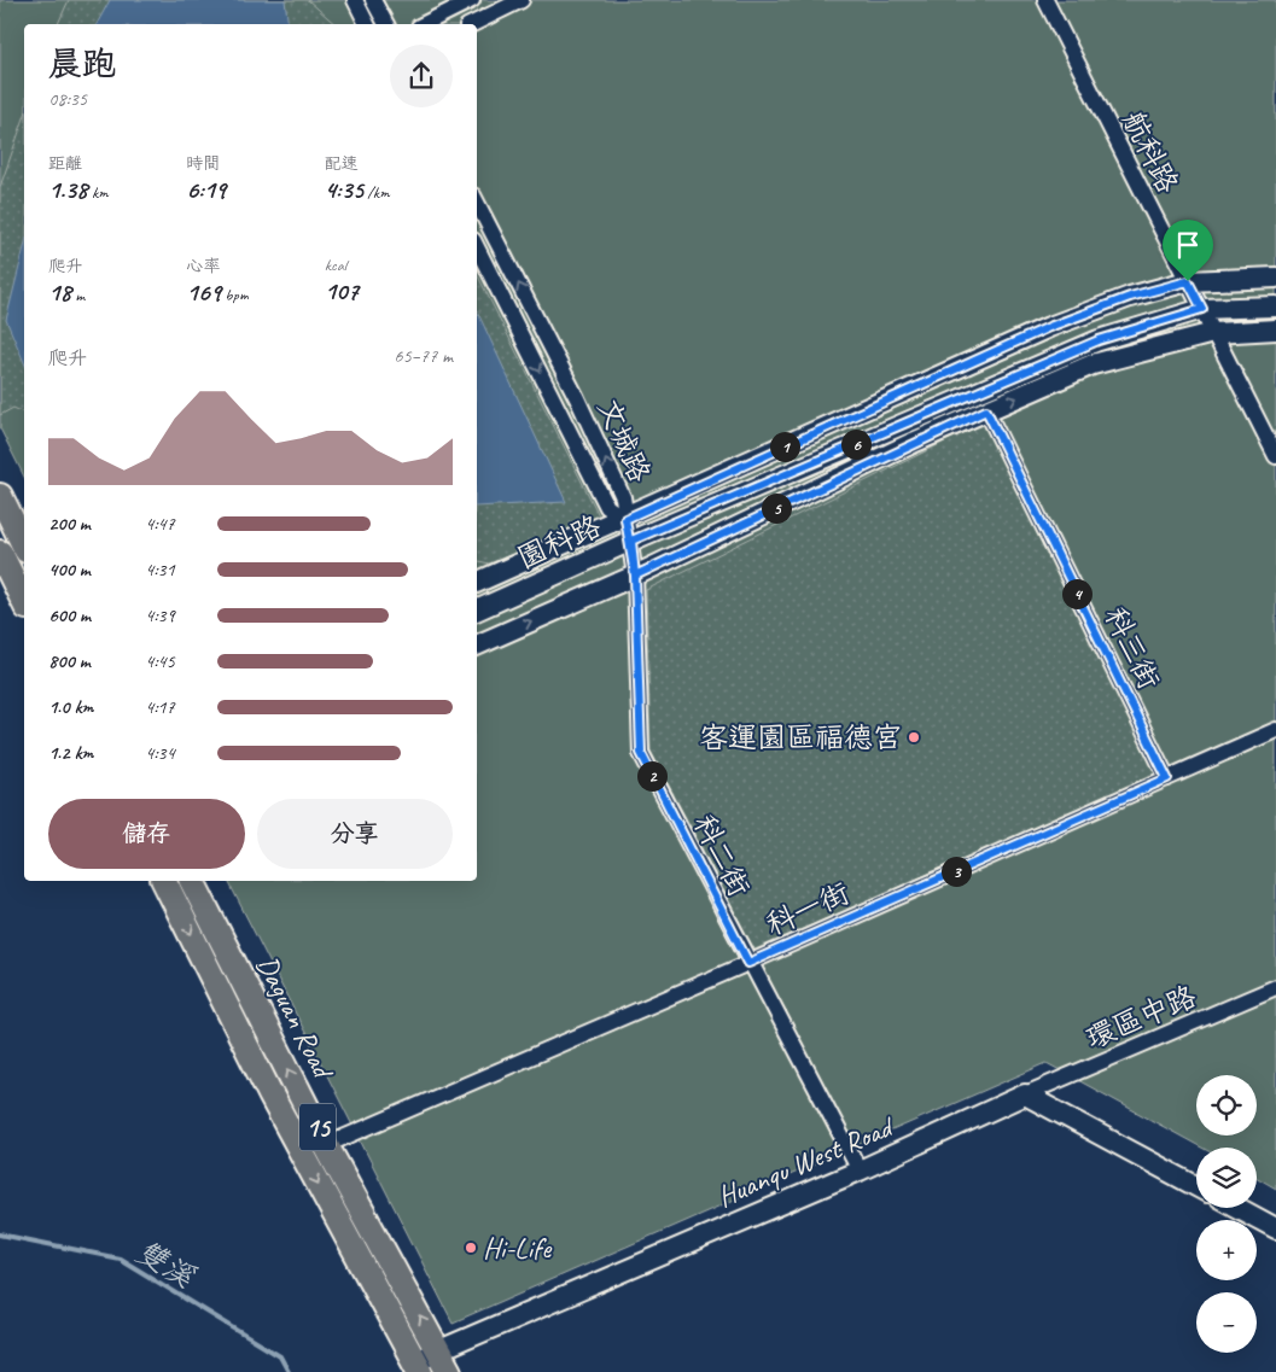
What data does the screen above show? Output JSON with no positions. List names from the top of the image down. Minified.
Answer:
{"streets":{"main road":["Daguan Road","15"],"street":["航科路","文城路","園科路","科三街","科二街","科一街","環區中路","Huanqu West Road"]},"crossings":[["航科路","園科路"],["文城路","科二街"],["園科路","科二街"],["科三街","科一街"],["科二街","科一街"],["科二街","Huanqu West Road"],["科一街","Daguan Road"],["Daguan Road","Huanqu West Road"],["環區中路","Huanqu West Road"]],"water":["雙溪"],"places":["客運園區福德宮","Hi-Life"],"page":{"heading":["晨跑","08:35"],"stats":[["距離","1.38 km"],["時間","6:19"],["配速","4:35 /km"],["爬升","18 m"],["心率","169 bpm"],["kcal","107"]],"chart":["爬升","65–77 m"],"pins":["6","1","5","4","2","3"],"list":[{"name":"200 m","note":"4:47"},{"name":"400 m","note":"4:31"},{"name":"600 m","note":"4:39"},{"name":"800 m","note":"4:45"},{"name":"1.0 km","note":"4:17"},{"name":"1.2 km","note":"4:34"}],"buttons":["儲存","分享"],"map_buttons":["+","−"]}}
